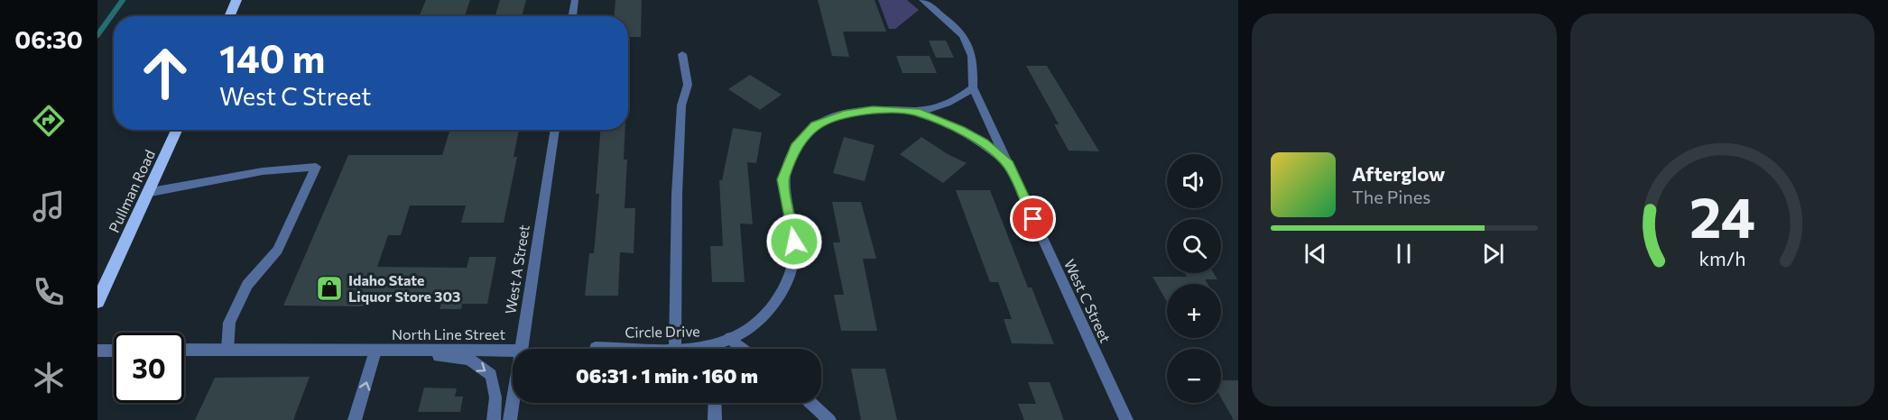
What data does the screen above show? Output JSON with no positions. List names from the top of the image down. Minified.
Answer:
{"streets":{"main road":["Pullman Road"],"street":["West A Street","West C Street","Circle Drive","North Line Street"]},"crossings":[["West C Street","Circle Drive"]],"places":{"shop":["Idaho State Liquor Store 303"]},"page":{"tabs":"06:30","turn":["140 m","West C Street"],"song":["Afterglow","The Pines"],"map_buttons":["+","−"],"limit":"30","trip":"06:31 · 1 min · 160 m","gauge":["24","km/h"]}}
